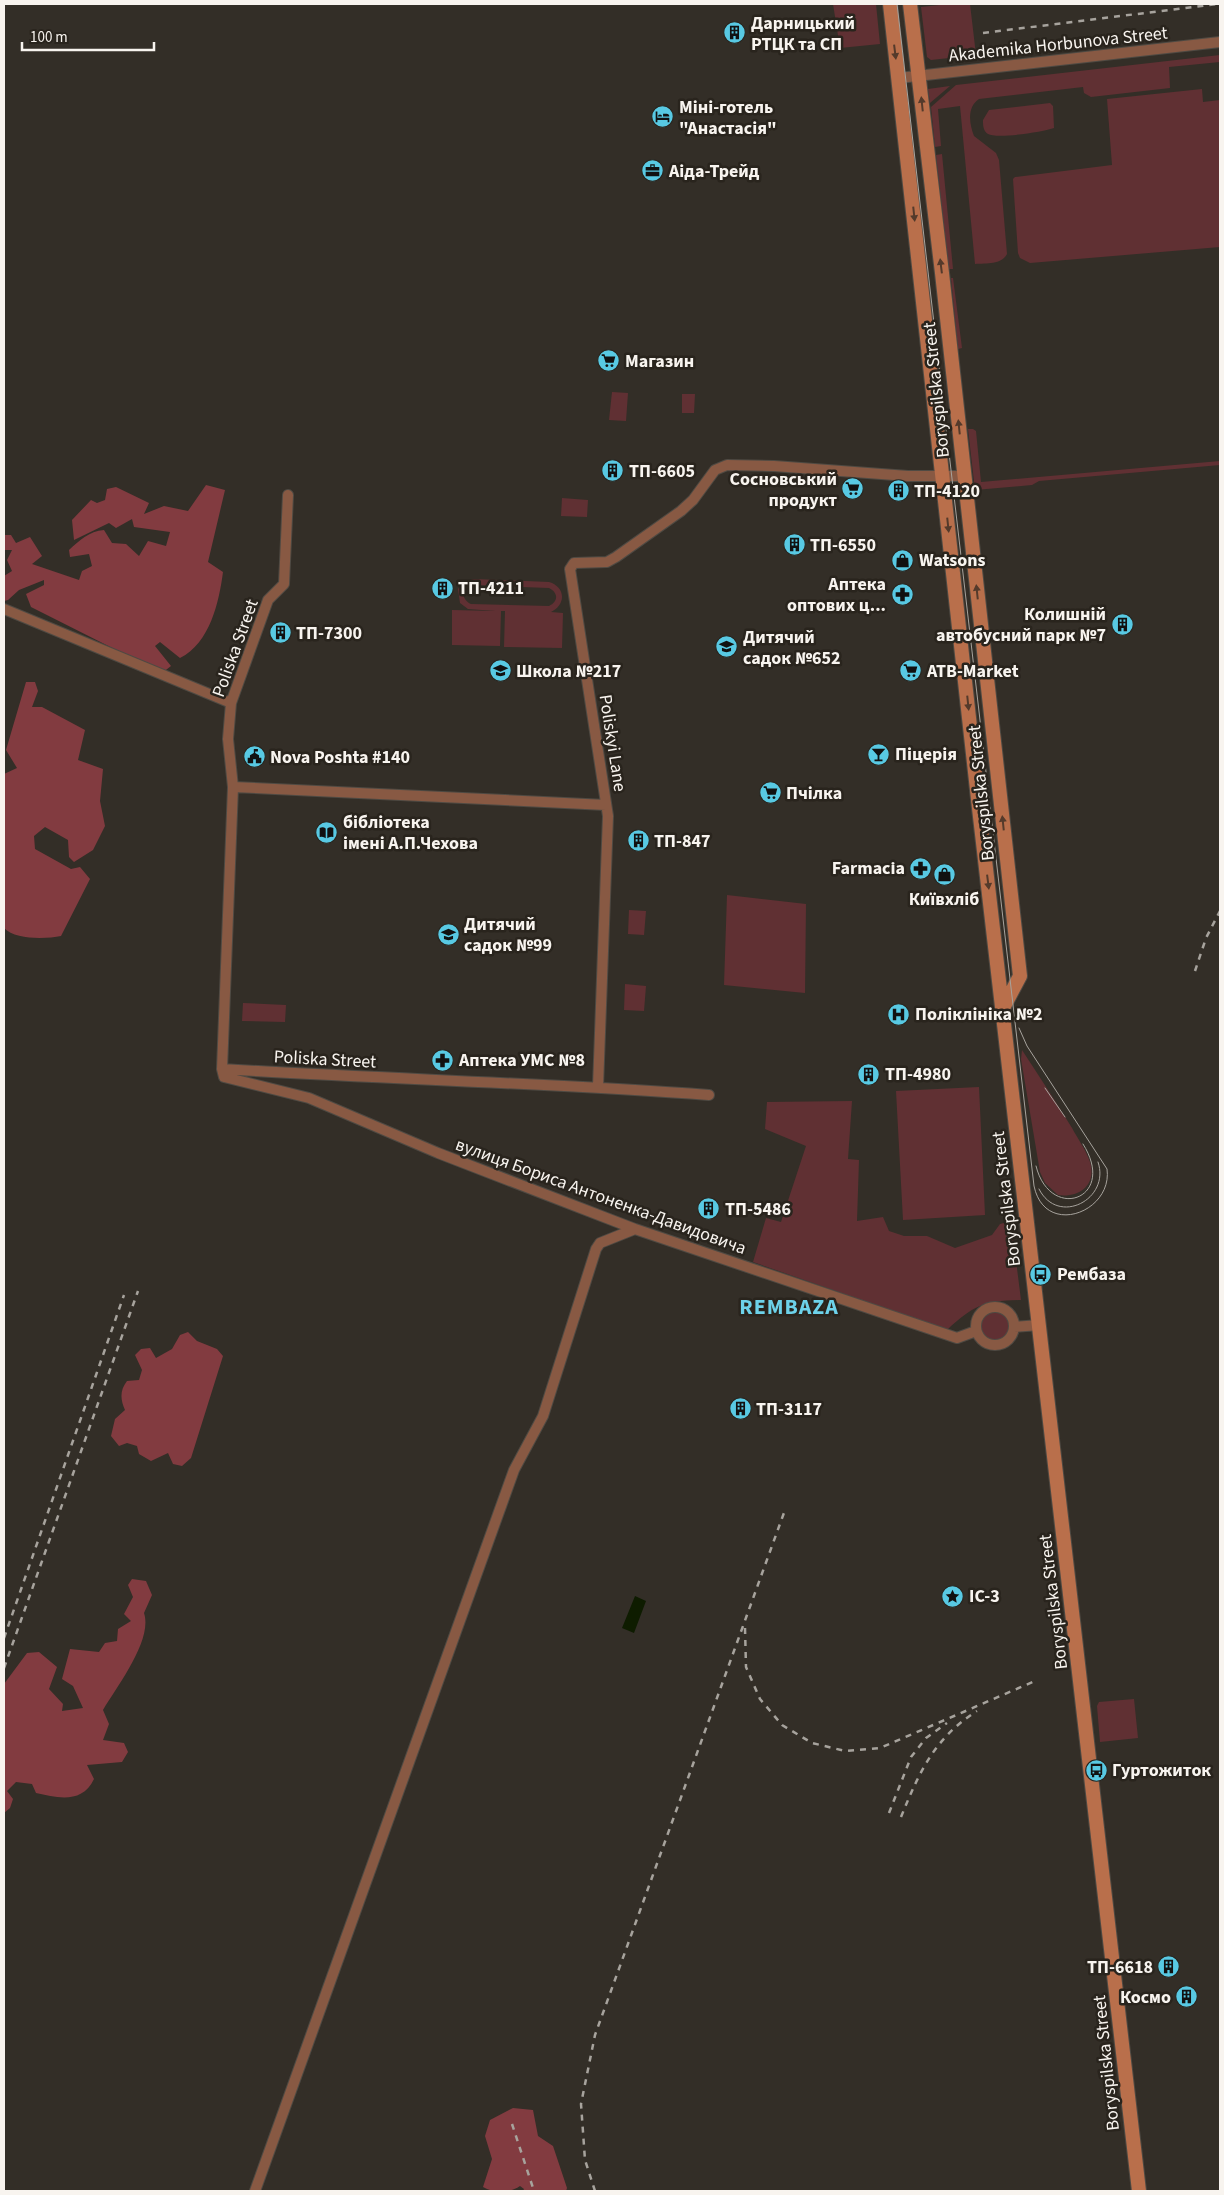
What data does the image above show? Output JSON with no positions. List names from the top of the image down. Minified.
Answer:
{"streets":{"main road":["Boryspilska Street"],"street":["Akademika Horbunova Street","Poliska Street","Poliskyi Lane","вулиця Бориса Антоненка-Давидовича"]},"crossings":[["Akademika Horbunova Street","Boryspilska Street"],["Boryspilska Street","Poliskyi Lane"],["Poliska Street","Poliskyi Lane"],["Poliska Street","вулиця Бориса Антоненка-Давидовича"]],"districts":["REMBAZA"],"places":{"building":["Дарницький РТЦК та СП","ТП-6605","ТП-4120","ТП-6550","ТП-4211","Колишній автобусний парк №7","ТП-7300","ТП-847","ТП-4980","ТП-5486","ТП-3117","ТП-6618","Космо"],"hotel":["Міні-готель \"Анастасія\""],"office":["Аіда-Трейд"],"supermarket":["Магазин","Сосновський продукт","ATB-Market","Пчілка"],"shop":["Watsons","Київхліб"],"pharmacy":["Аптека оптових ц...","Farmacia","Аптека УМС №8"],"school or university":["Дитячий садок №652","Школа №217","Дитячий садок №99"],"bar":["Піцерія"],"public building":["Nova Poshta #140"],"library":["бібліотека імені А.П.Чехова"],"hospital":["Поліклініка №2"],"bus stop":["Рембаза","Гуртожиток"],"place":["ІС-3"]},"scale_bar":"100 m"}
